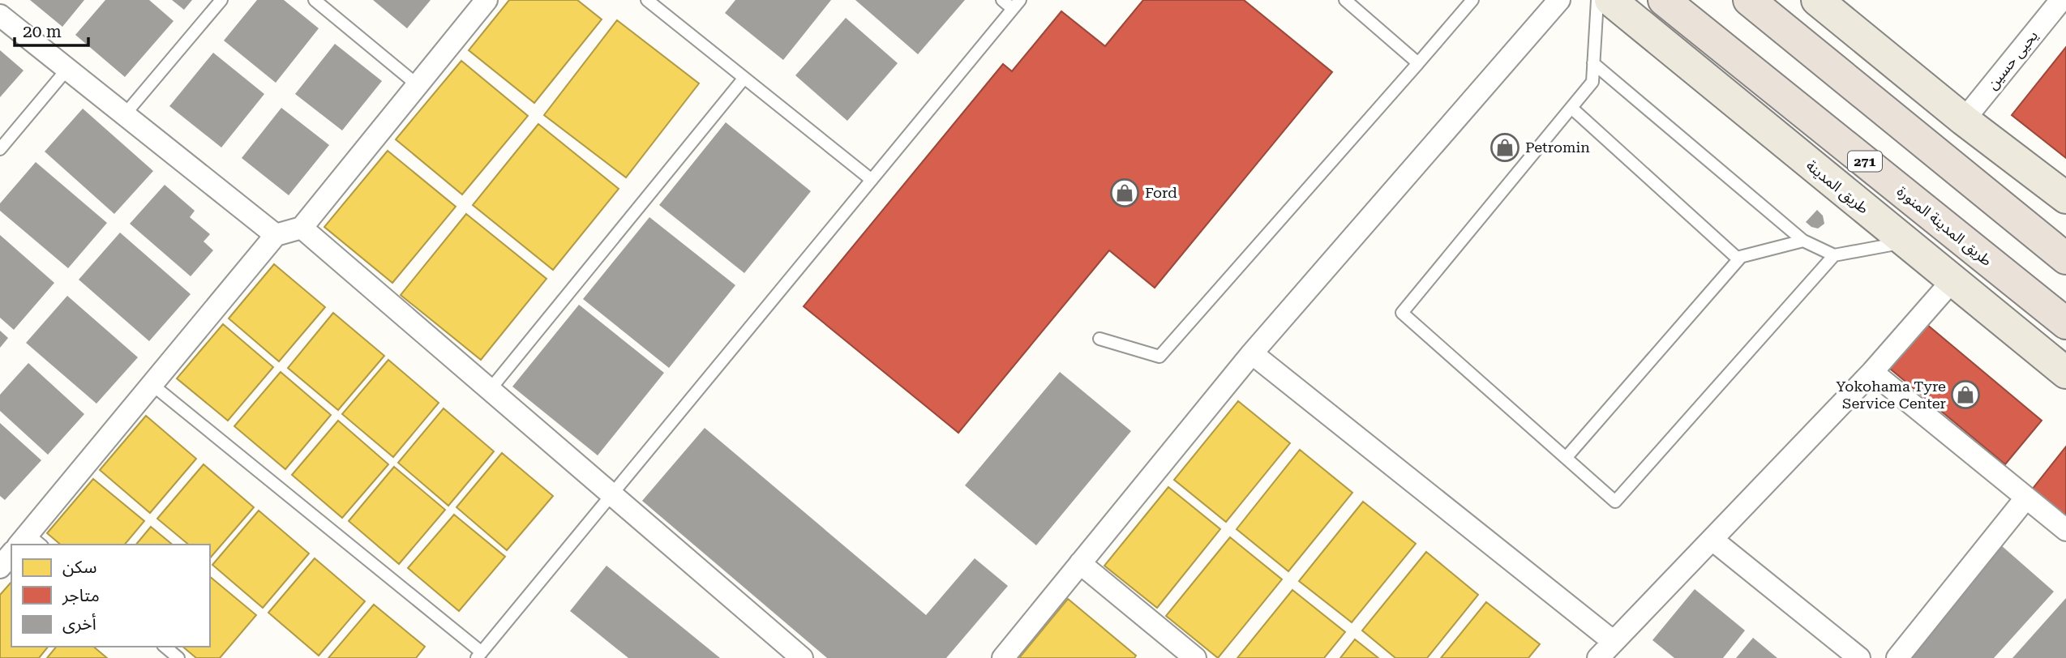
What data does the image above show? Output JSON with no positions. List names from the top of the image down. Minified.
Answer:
{"streets":{"highway":["271","طريق المدينة المنورة"],"main road":["طريق المدينة"],"street":["يحيى حسين"]},"places":{"shop":["Petromin","Ford","Yokohama Tyre Service Center"]},"legend":["سكن","متاجر","أخرى"],"scale_bar":"20 m"}
